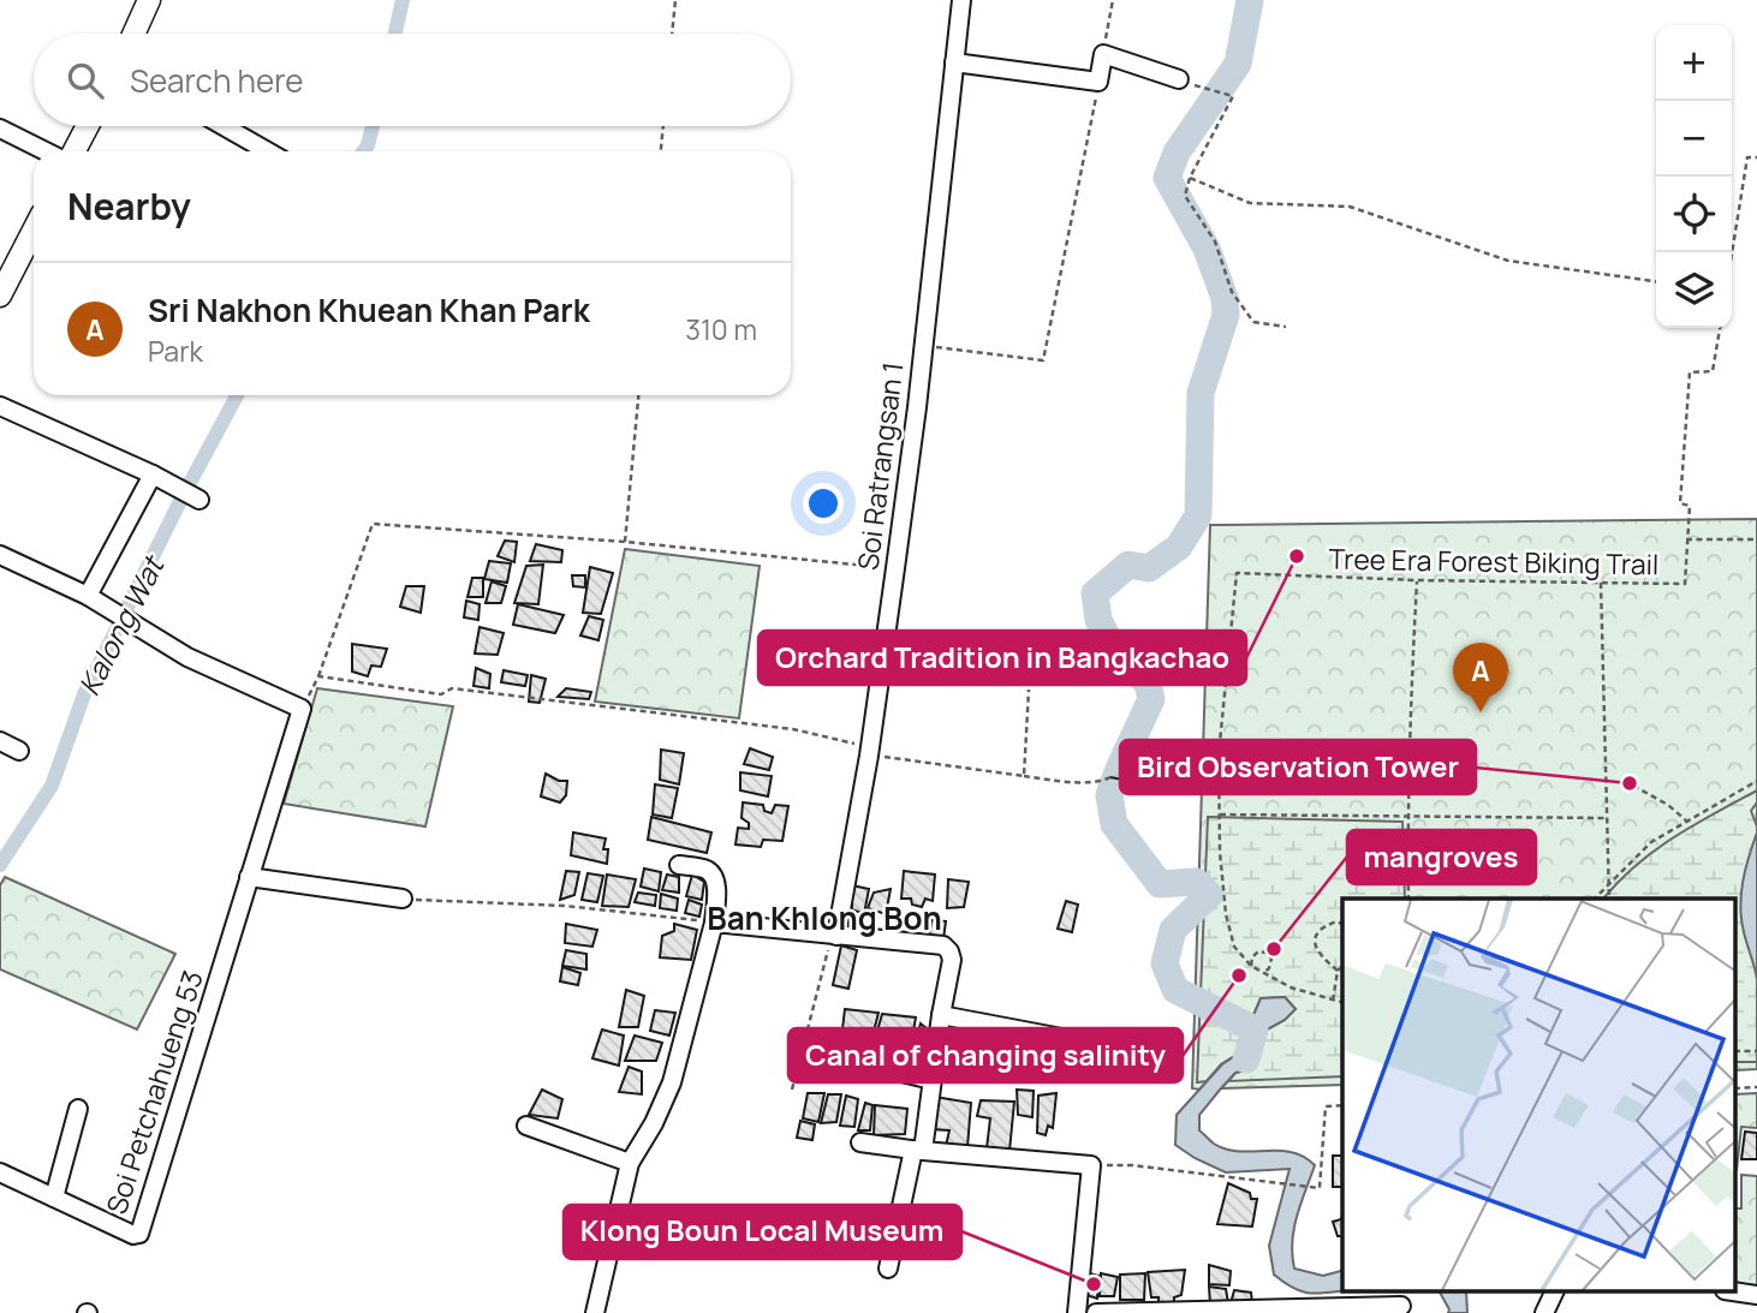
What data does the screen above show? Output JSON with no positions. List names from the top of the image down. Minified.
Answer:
{"streets":{"street":["Soi Ratrangsan 1","Soi Petchahueng 53"],"path":["Tree Era Forest Biking Trail"]},"districts":["Ban Khlong Bon"],"water":["Kalong Wat"],"places":["Orchard Tradition in Bangkachao","Bird Observation Tower","mangroves","Canal of changing salinity","Klong Boun Local Museum"],"page":{"map_buttons":["+","−"],"search":"Search here","heading":"Nearby","list":[{"mark":"A","name":"Sri Nakhon Khuean Khan Park","note":"Park","value":"310 m"}],"pins":"A"}}
